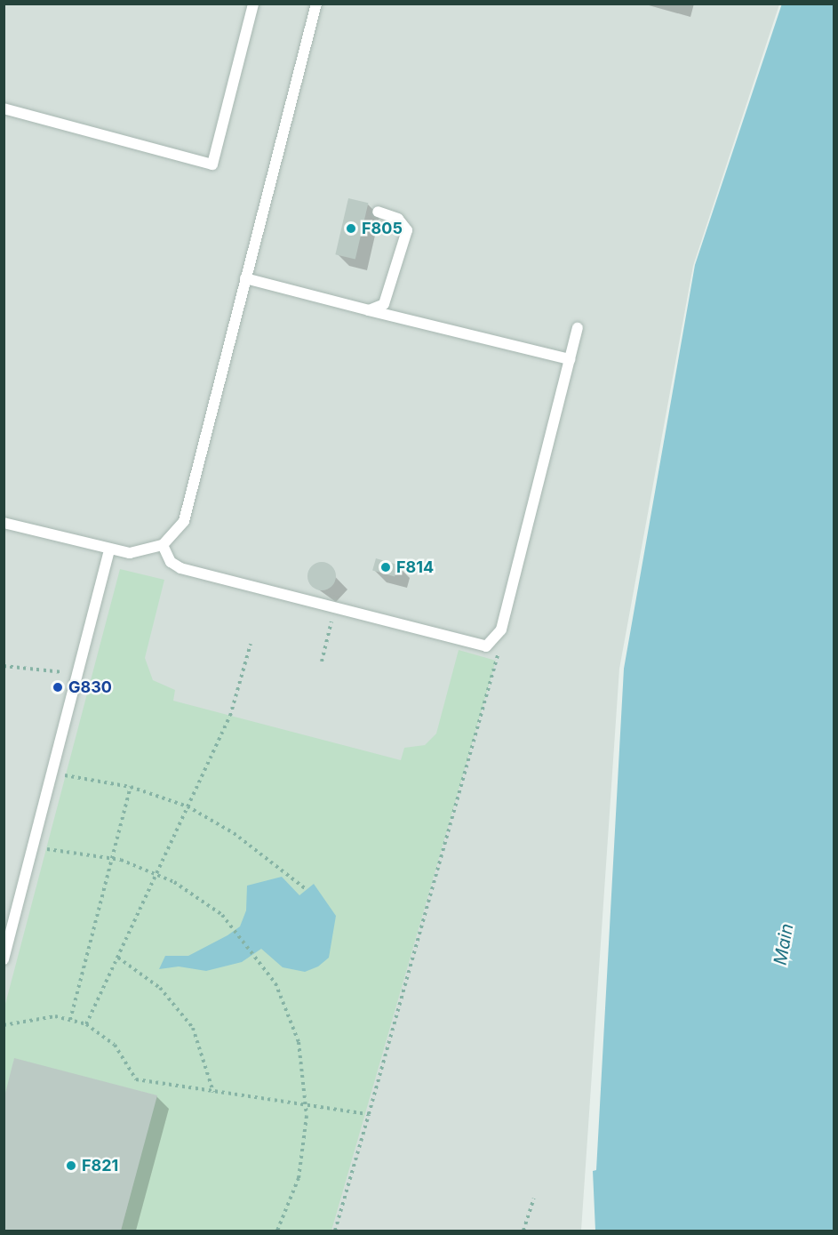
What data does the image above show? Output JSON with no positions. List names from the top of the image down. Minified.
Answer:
{"water":["Main"],"places":["F805","F814","G830","F821"]}
